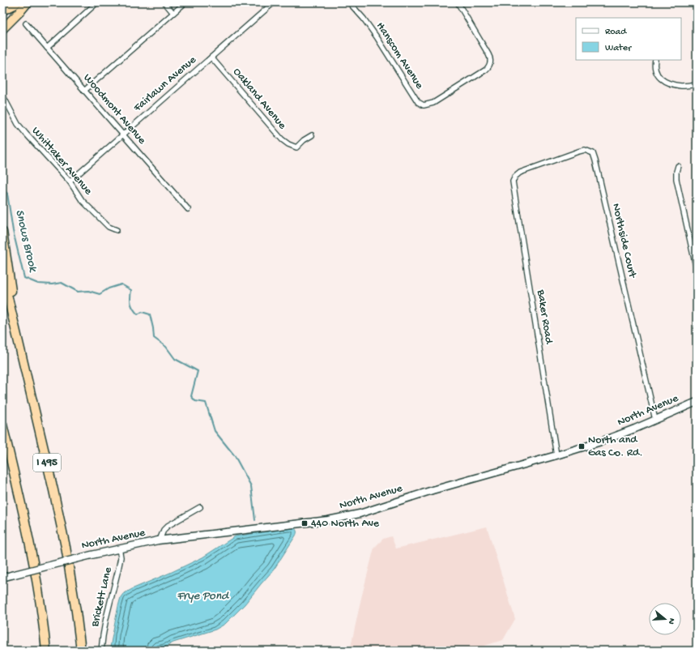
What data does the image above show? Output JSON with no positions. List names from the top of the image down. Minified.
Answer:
{"streets":{"highway":["I 495"],"main road":["North Avenue"],"street":["Hanscom Avenue","Fairlawn Avenue","Oakland Avenue","Woodmont Avenue","Whittaker Avenue","Northside Court","Baker Road","Brickett Lane"]},"crossings":[["Fairlawn Avenue","Oakland Avenue"],["Fairlawn Avenue","Woodmont Avenue"],["Fairlawn Avenue","Whittaker Avenue"],["Northside Court","Baker Road"],["Northside Court","North Avenue"],["Baker Road","North Avenue"],["North Avenue","Brickett Lane"]],"water":["Snows Brook","Frye Pond"],"places":{"transit":["North and Gas Co. Rd.","440 North Ave"]},"legend":["Road","Water"],"north":"right"}
